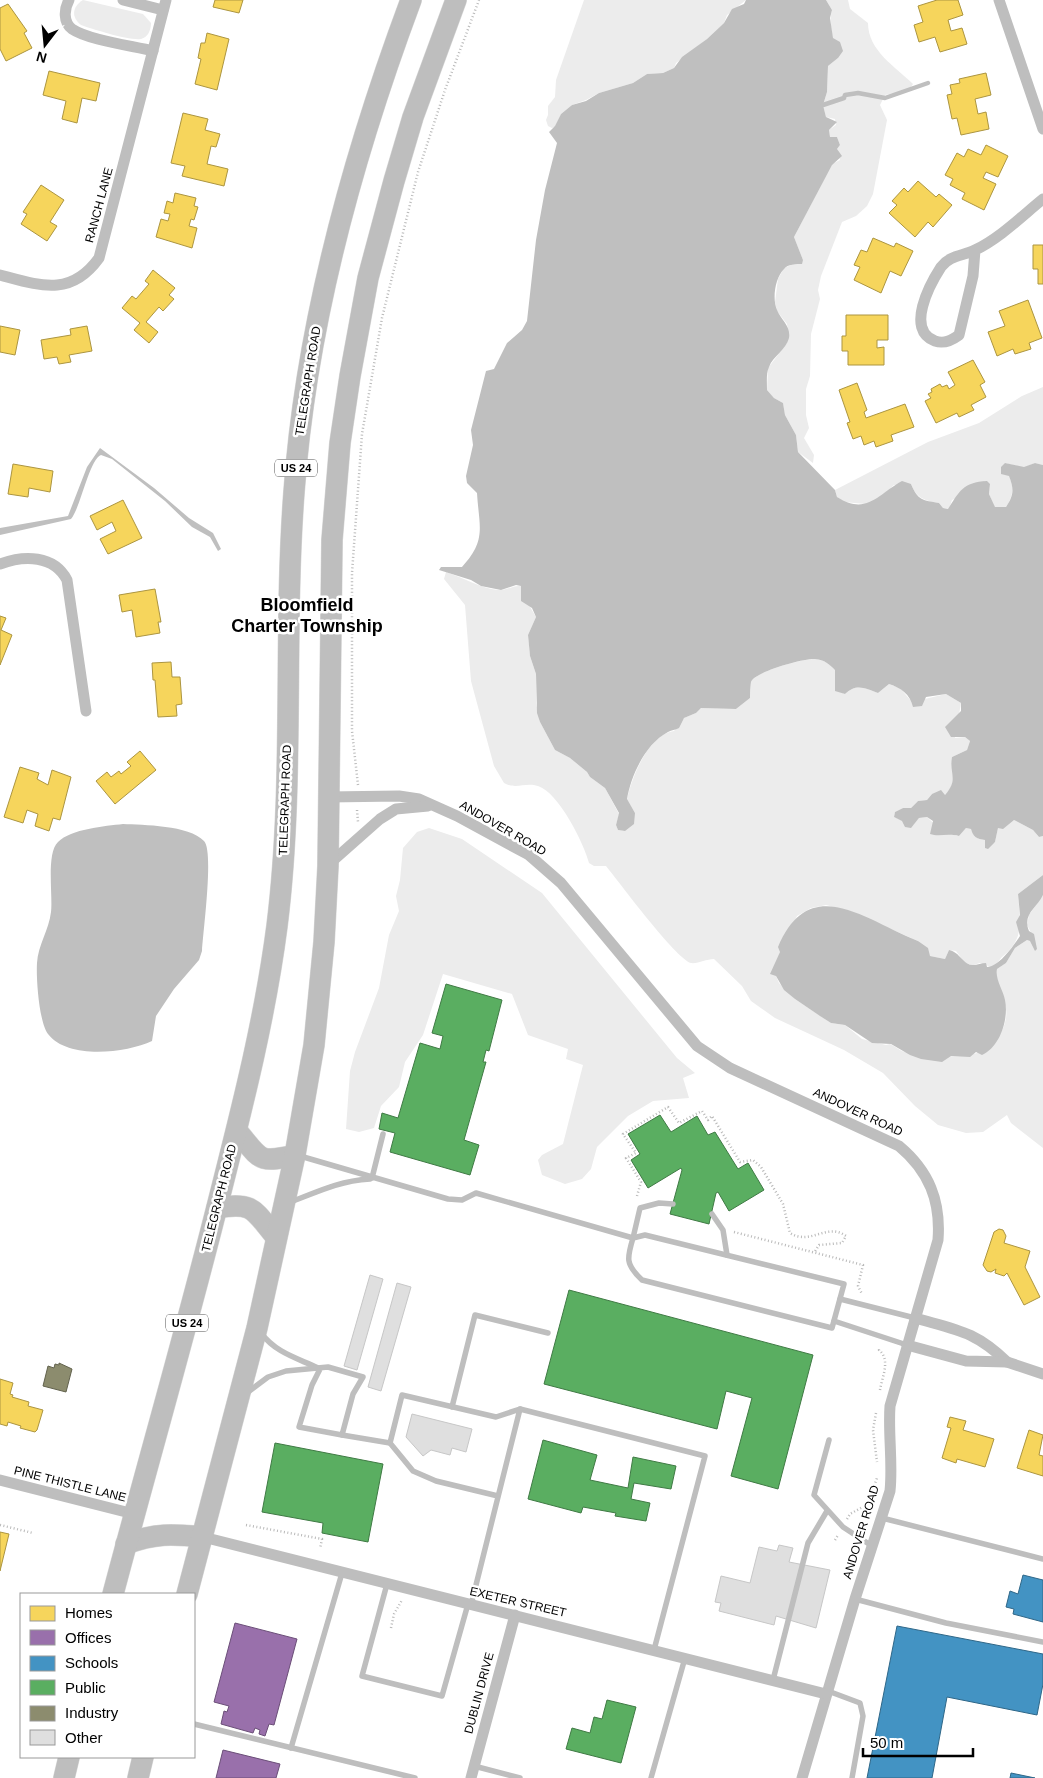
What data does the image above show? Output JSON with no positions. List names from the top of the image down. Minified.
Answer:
{"streets":{"highway":["TELEGRAPH ROAD","US 24"],"street":["RANCH LANE","ANDOVER ROAD","PINE THISTLE LANE","EXETER STREET","DUBLIN DRIVE"]},"crossings":[["TELEGRAPH ROAD","PINE THISTLE LANE"],["ANDOVER ROAD","EXETER STREET"],["EXETER STREET","DUBLIN DRIVE"]],"districts":["Bloomfield Charter Township"],"legend":["Homes","Offices","Schools","Public","Industry","Other"],"scale_bar":"50 m","north":"bottom"}
